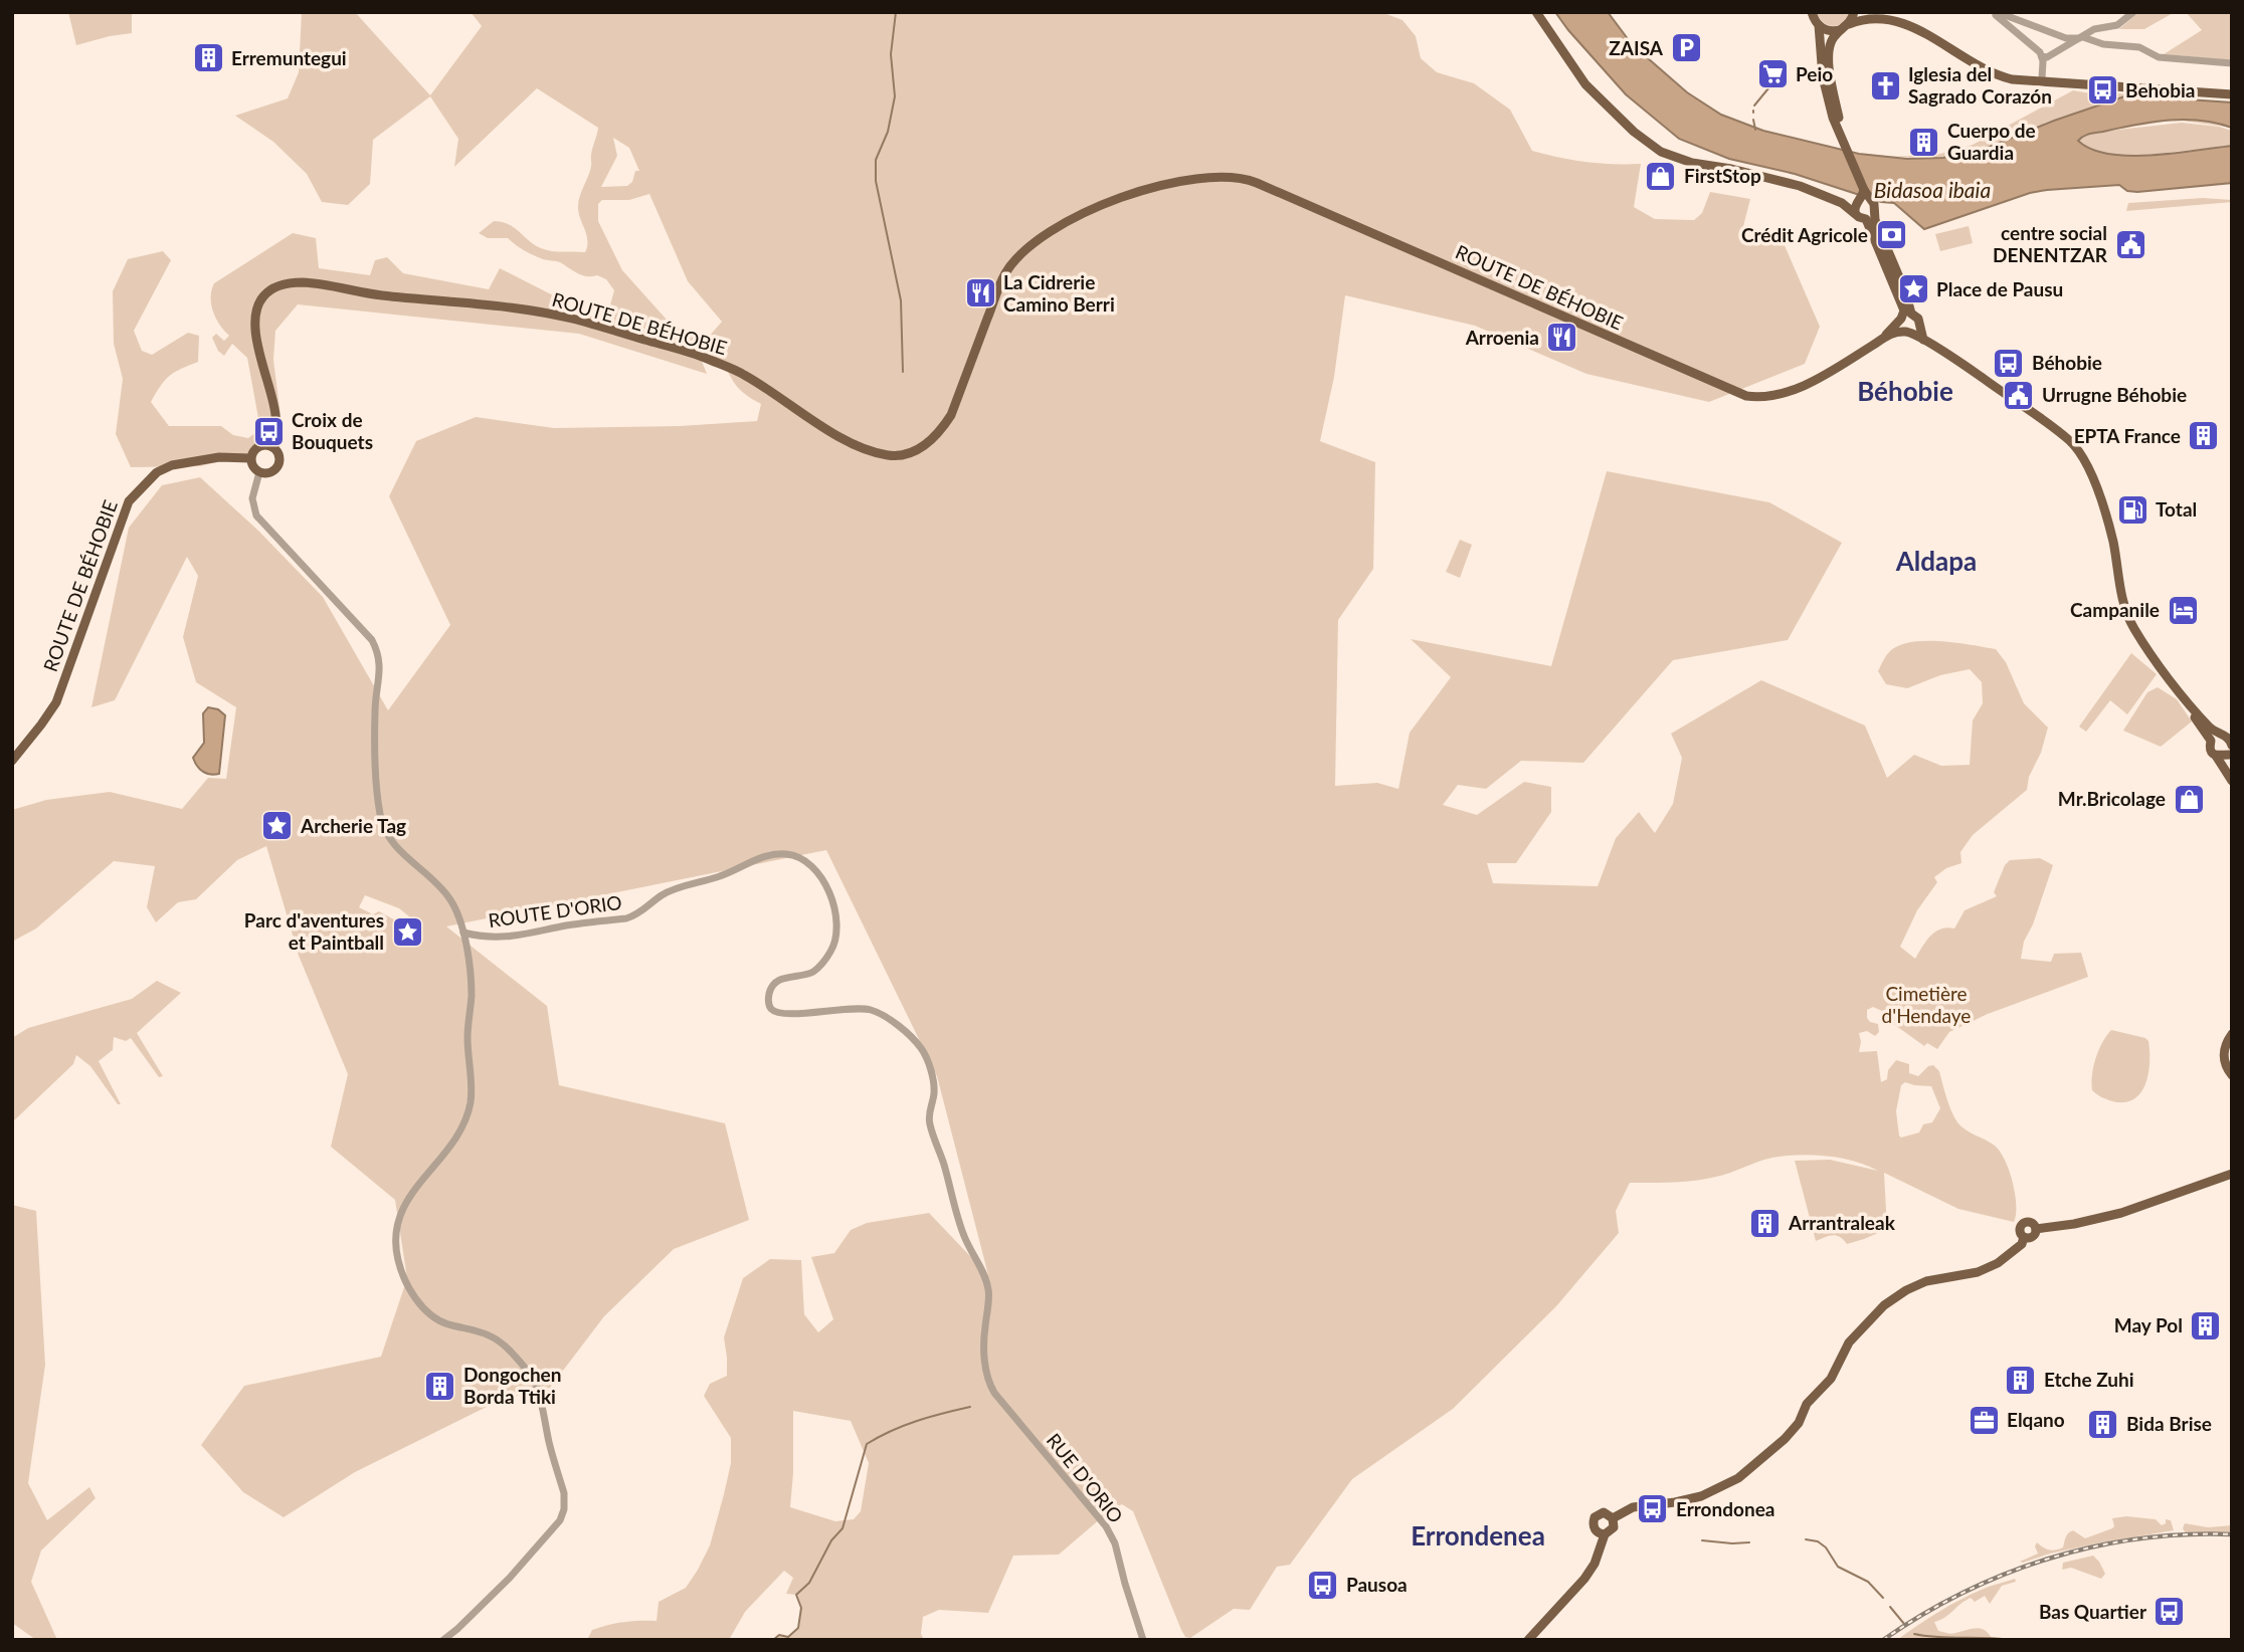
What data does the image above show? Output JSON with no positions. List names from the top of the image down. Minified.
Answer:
{"streets":{"main road":["ROUTE DE BÉHOBIE"],"street":["ROUTE D'ORIO","RUE D'ORIO"]},"crossings":[["ROUTE D'ORIO","RUE D'ORIO"]],"districts":["Béhobie","Aldapa","Errondenea"],"water":["Bidasoa ibaia"],"parks":["Cimetière d'Hendaye"],"places":{"parking":["ZAISA"],"building":["Erremuntegui","Cuerpo de Guardia","EPTA France","Arrantraleak","May Pol","Etche Zuhi","Dongochen Borda Ttiki","Bida Brise"],"supermarket":["Peio"],"church":["Iglesia del Sagrado Corazón"],"bus stop":["Behobia","Béhobie","Croix de Bouquets","Errondonea","Pausoa","Bas Quartier"],"shop":["FirstStop","Mr.Bricolage"],"bank":["Crédit Agricole"],"public building":["centre social DENENTZAR","Urrugne Béhobie"],"place":["Place de Pausu","Archerie Tag","Parc d'aventures et Paintball"],"restaurant":["La Cidrerie Camino Berri","Arroenia"],"fuel station":["Total"],"hotel":["Campanile"],"office":["Elqano"]}}
